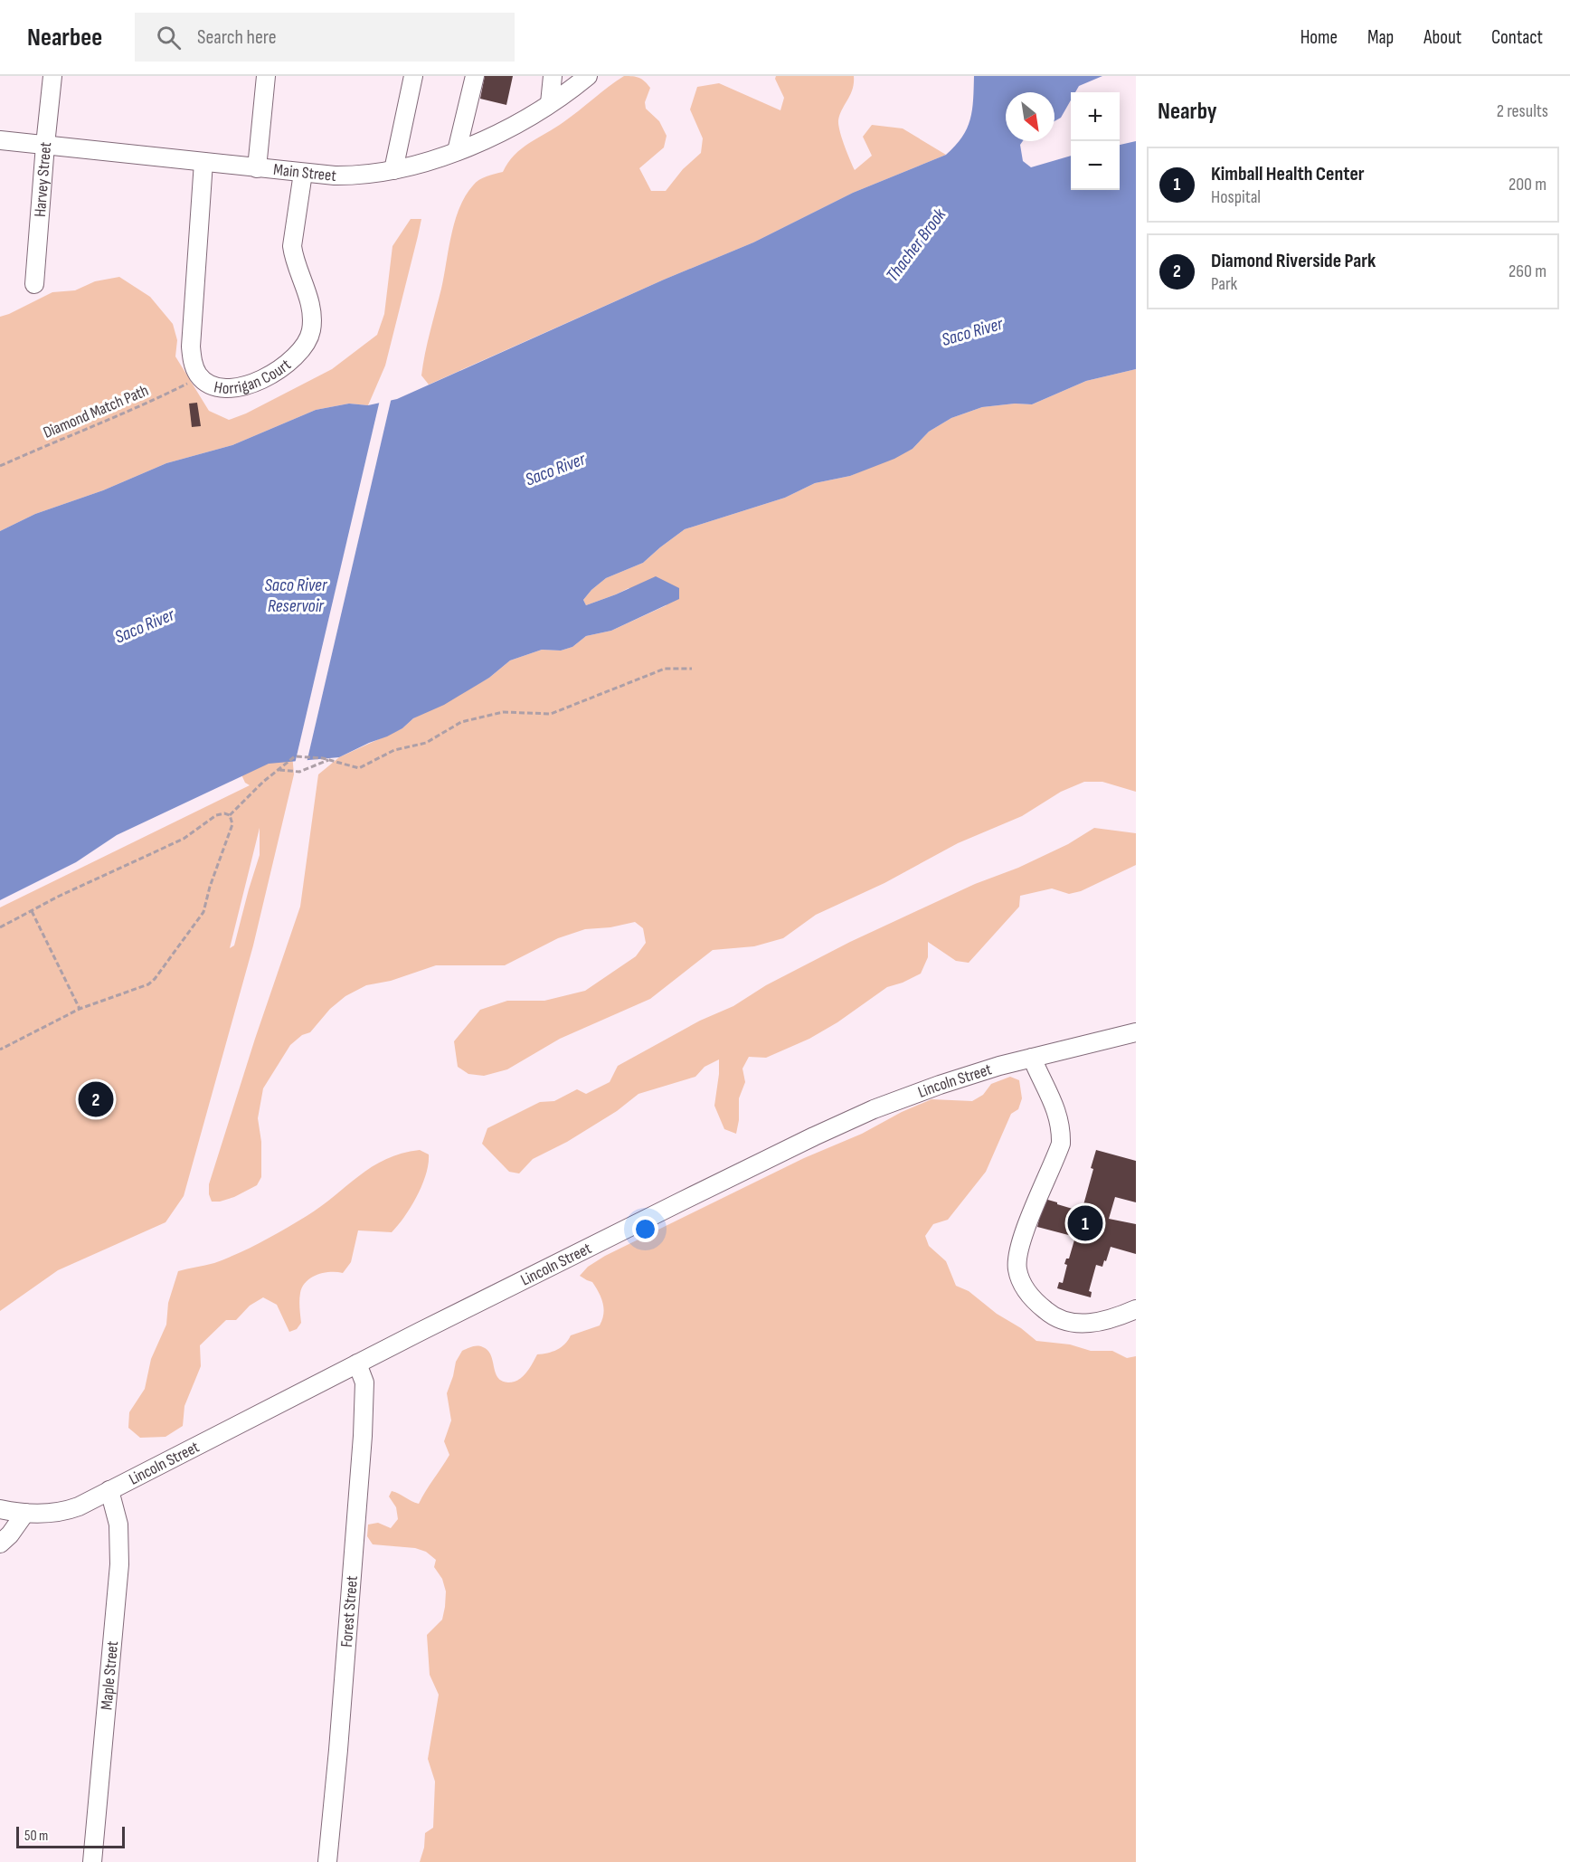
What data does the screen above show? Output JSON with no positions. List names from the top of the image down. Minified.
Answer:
{"streets":{"street":["Main Street","Harvey Street","Horrigan Court","Lincoln Street","Forest Street","Maple Street"],"path":["Diamond Match Path"]},"crossings":[["Main Street","Harvey Street"],["Main Street","Horrigan Court"],["Horrigan Court","Diamond Match Path"],["Lincoln Street","Forest Street"],["Lincoln Street","Maple Street"]],"water":["Thacher Brook","Saco River","Saco River Reservoir"],"scale_bar":"50 m","north":"bottom right","page":{"header":"Nearbee","search":"Search here","nav":["Home","Map","About","Contact"],"heading":["Nearby","2 results"],"map_buttons":["+","−"],"list":[{"mark":"1","name":"Kimball Health Center","note":"Hospital","value":"200 m"},{"mark":"2","name":"Diamond Riverside Park","note":"Park","value":"260 m"}],"pins":["2","1"],"scale":"50 m"}}
